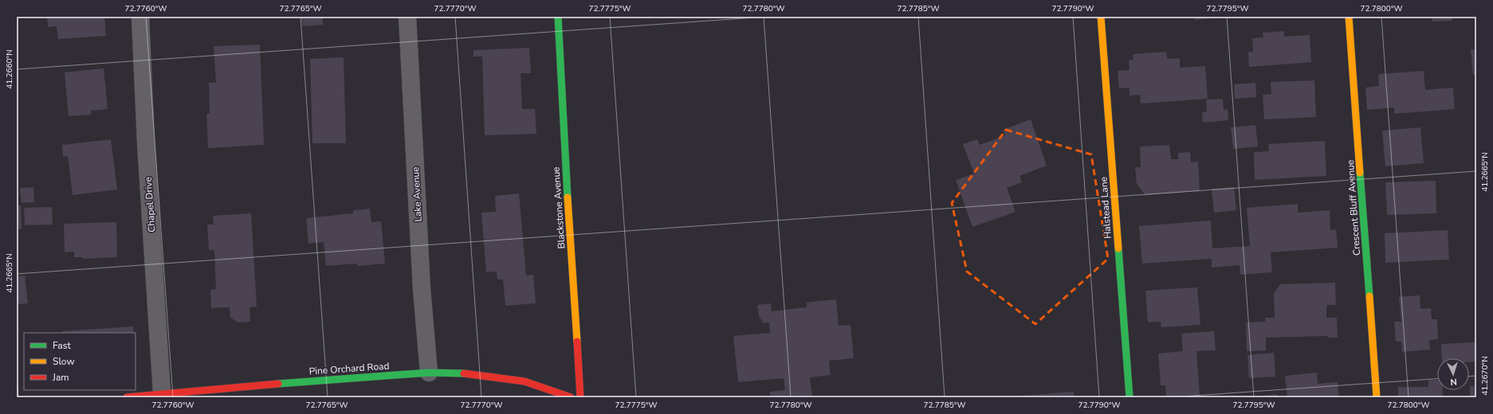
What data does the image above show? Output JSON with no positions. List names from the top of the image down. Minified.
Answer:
{"streets":{"street":["Lake Avenue","Chapel Drive","Blackstone Avenue","Halstead Lane","Crescent Bluff Avenue","Pine Orchard Road"]},"crossings":[["Lake Avenue","Pine Orchard Road"],["Chapel Drive","Pine Orchard Road"]],"legend":["Fast","Slow","Jam"],"north":"bottom","coordinates":["72.7760°W","72.7765°W","72.7770°W","72.7775°W","72.7780°W","72.7785°W","72.7790°W","72.7795°W","72.7800°W","41.2660°N","41.2665°N","41.2670°N"]}
